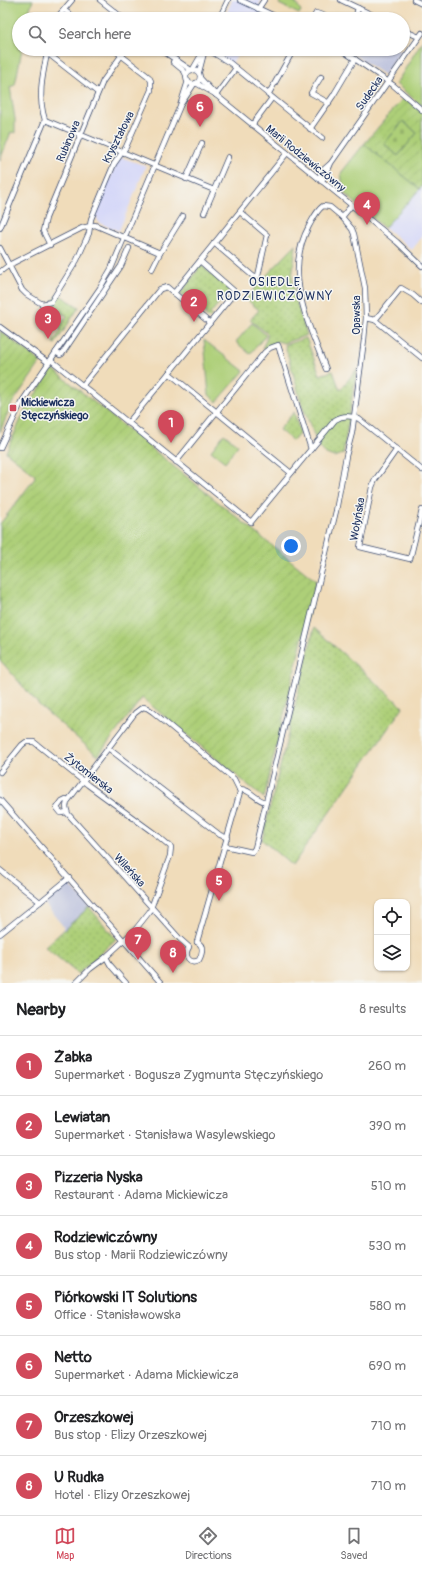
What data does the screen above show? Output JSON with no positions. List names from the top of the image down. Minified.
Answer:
{"streets":{"street":["Sudecka","Kryształowa","Rubinowa","Marii Rodziewiczówny","Opawska","Wołyńska","Żytomierska","Wileńska"]},"crossings":[["Sudecka","Marii Rodziewiczówny"],["Kryształowa","Rubinowa"],["Żytomierska","Wileńska"]],"districts":["OSIEDLE RODZIEWICZÓWNY"],"places":{"transit":["Mickiewicza Stęczyńskiego"]},"page":{"search":"Search here","pins":["6","4","2","3","1","5","7","8"],"heading":["Nearby","8 results"],"list":[{"mark":"1","name":"Żabka","note":"Supermarket · Bogusza Zygmunta Stęczyńskiego","value":"260 m"},{"mark":"2","name":"Lewiatan","note":"Supermarket · Stanisława Wasylewskiego","value":"390 m"},{"mark":"3","name":"Pizzeria Nyska","note":"Restaurant · Adama Mickiewicza","value":"510 m"},{"mark":"4","name":"Rodziewiczówny","note":"Bus stop · Marii Rodziewiczówny","value":"530 m"},{"mark":"5","name":"Piórkowski IT Solutions","note":"Office · Stanisławowska","value":"580 m"},{"mark":"6","name":"Netto","note":"Supermarket · Adama Mickiewicza","value":"690 m"},{"mark":"7","name":"Orzeszkowej","note":"Bus stop · Elizy Orzeszkowej","value":"710 m"},{"mark":"8","name":"U Rudka","note":"Hotel · Elizy Orzeszkowej","value":"710 m"}],"nav":["Map","Directions","Saved"]}}
